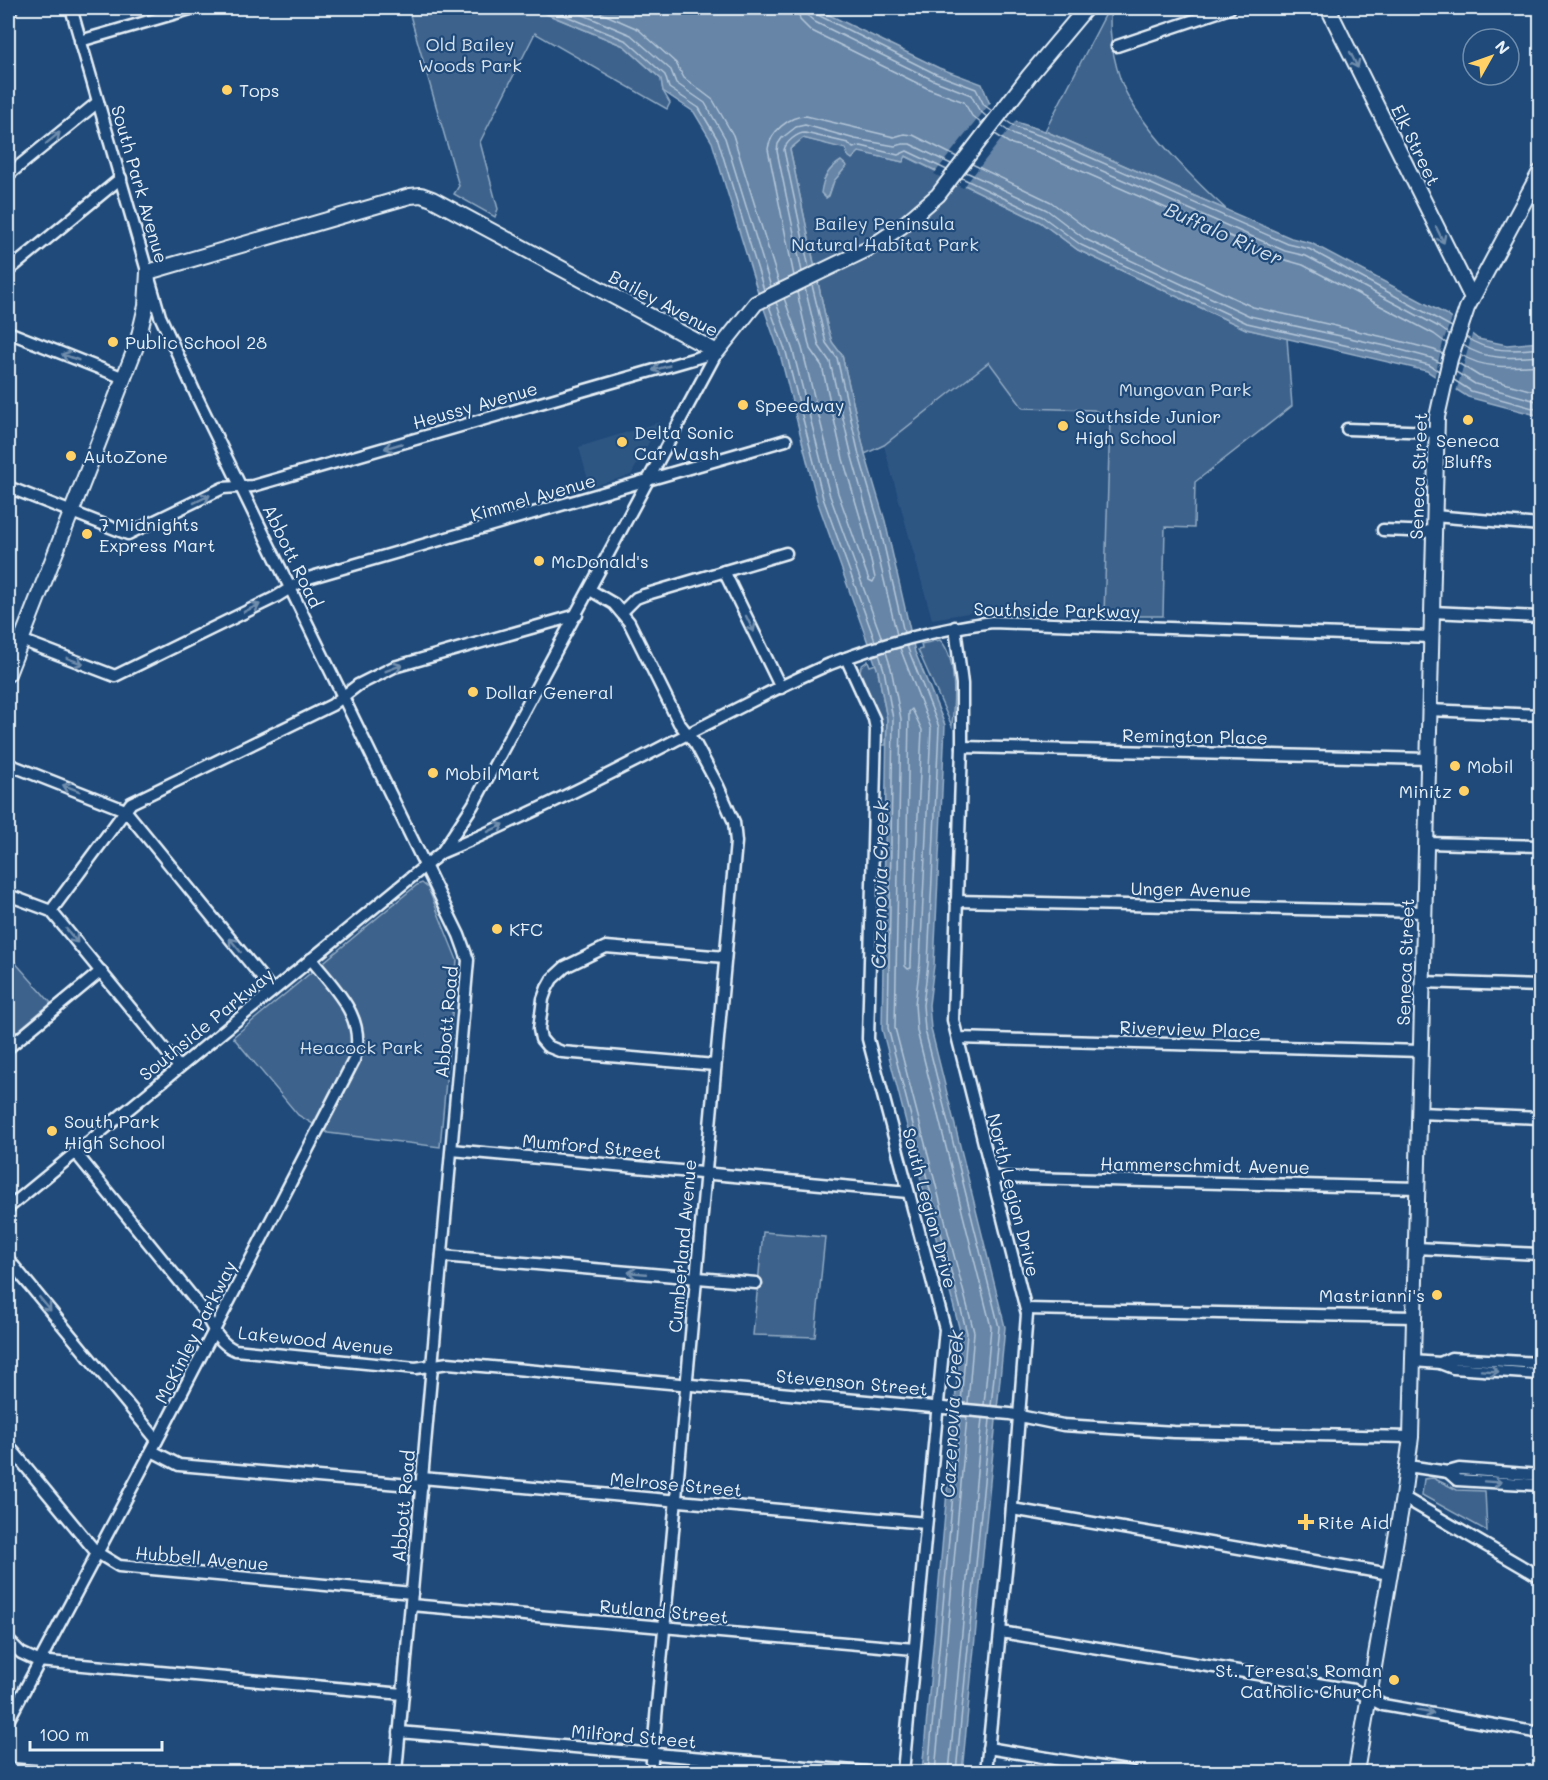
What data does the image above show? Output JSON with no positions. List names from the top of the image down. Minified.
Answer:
{"streets":{"main road":["Elk Street","South Park Avenue","Bailey Avenue","Seneca Street"],"street":["Heussy Avenue","Kimmel Avenue","Abbott Road","Southside Parkway","Remington Place","Unger Avenue","Riverview Place","Mumford Street","Hammerschmidt Avenue","North Legion Drive","South Legion Drive","Cumberland Avenue","McKinley Parkway","Lakewood Avenue","Stevenson Street","Melrose Street","Hubbell Avenue","Rutland Street","Milford Street"]},"crossings":[["Elk Street","Seneca Street"],["South Park Avenue","Bailey Avenue"],["South Park Avenue","Heussy Avenue"],["South Park Avenue","Kimmel Avenue"],["South Park Avenue","Abbott Road"],["Bailey Avenue","Heussy Avenue"],["Bailey Avenue","Abbott Road"],["Heussy Avenue","Abbott Road"],["Seneca Street","Southside Parkway"],["Seneca Street","Remington Place"],["Seneca Street","Unger Avenue"],["Seneca Street","Riverview Place"],["Seneca Street","Hammerschmidt Avenue"],["Seneca Street","Stevenson Street"],["Kimmel Avenue","Abbott Road"],["Abbott Road","Southside Parkway"],["Abbott Road","Mumford Street"],["Abbott Road","Lakewood Avenue"],["Abbott Road","Stevenson Street"],["Abbott Road","Melrose Street"],["Abbott Road","Hubbell Avenue"],["Abbott Road","Rutland Street"],["Abbott Road","Milford Street"],["Southside Parkway","North Legion Drive"],["Southside Parkway","South Legion Drive"],["Southside Parkway","Cumberland Avenue"],["Southside Parkway","McKinley Parkway"],["Southside Parkway","Lakewood Avenue"],["Remington Place","North Legion Drive"],["Unger Avenue","North Legion Drive"],["Riverview Place","North Legion Drive"],["Mumford Street","South Legion Drive"],["Mumford Street","Cumberland Avenue"],["Hammerschmidt Avenue","North Legion Drive"],["North Legion Drive","Stevenson Street"],["South Legion Drive","Stevenson Street"],["South Legion Drive","Melrose Street"],["South Legion Drive","Rutland Street"],["Cumberland Avenue","Stevenson Street"],["Cumberland Avenue","Melrose Street"],["Cumberland Avenue","Rutland Street"],["Cumberland Avenue","Milford Street"],["McKinley Parkway","Lakewood Avenue"],["McKinley Parkway","Melrose Street"],["McKinley Parkway","Hubbell Avenue"],["Lakewood Avenue","Stevenson Street"]],"one_way":["Elk Street"],"water":["Buffalo River","Cazenovia Creek"],"parks":["Old Bailey Woods Park","Bailey Peninsula Natural Habitat Park","Mungovan Park","Heacock Park"],"places":{"other":["Tops","Public School 28","Speedway","Seneca Bluffs","Southside Junior High School","Delta Sonic Car Wash","AutoZone","7 Midnights Express Mart","McDonald's","Dollar General","Mobil","Mobil Mart","Minitz","KFC","South Park High School","Mastrianni's","St. Teresa's Roman Catholic Church"],"health":["Rite Aid"]},"scale_bar":"100 m","north":"top right"}
